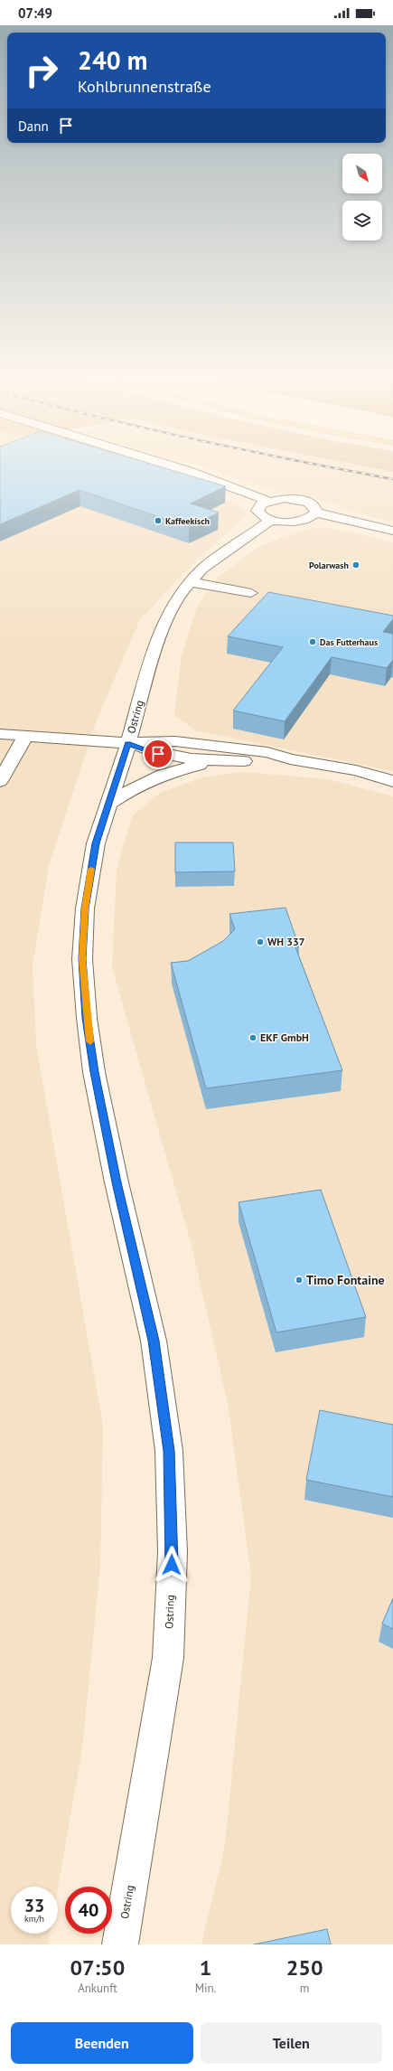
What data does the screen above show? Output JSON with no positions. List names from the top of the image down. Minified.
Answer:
{"streets":{"street":["Ostring"]},"places":["Kaffeekisch","Polarwash","Das Futterhaus","WH 337","EKF GmbH","Timo Fontaine"],"north":"bottom right","page":{"status":"07:49","turn":["240 m","Kohlbrunnenstraße"],"then":"Dann","speed":"33 km/h","limit":"40","eta":["07:50","Ankunft","1","Min.","250","m"],"buttons":["Beenden","Teilen"]}}
